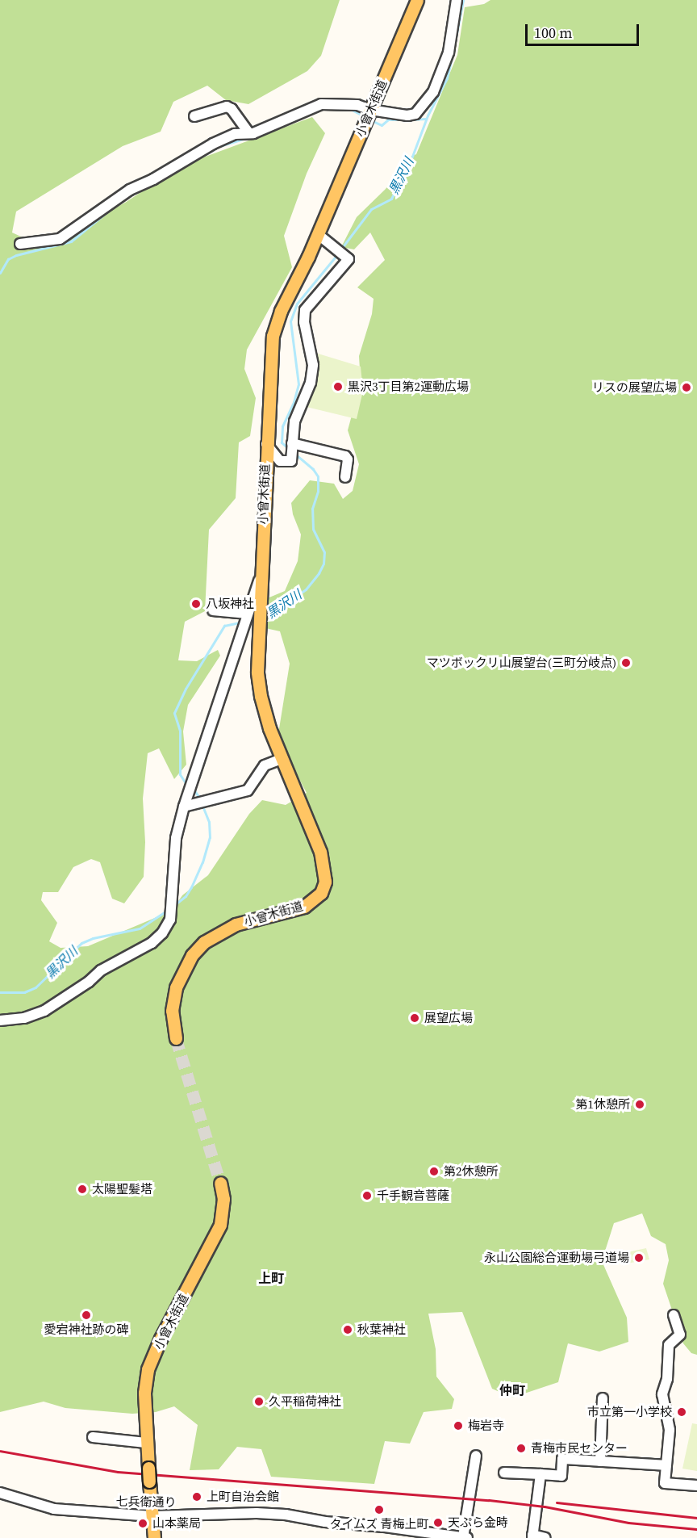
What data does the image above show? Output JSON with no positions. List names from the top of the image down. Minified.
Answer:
{"streets":{"main road":["小曾木街道"],"street":["七兵衛通り"]},"crossings":[["小曾木街道","七兵衛通り"]],"districts":["上町","仲町"],"water":["黒沢川"],"places":["黒沢3丁目第2運動広場","リスの展望広場","八坂神社","マツボックリ山展望台(三町分岐点)","展望広場","第1休憩所","第2休憩所","太陽聖髪塔","千手観音菩薩","永山公園総合運動場弓道場","愛宕神社跡の碑","秋葉神社","久平稲荷神社","市立第一小学校","梅岩寺","青梅市民センター","上町自治会館","タイムズ 青梅上町","天ぷら金時","山本薬局"],"scale_bar":"100 m"}
